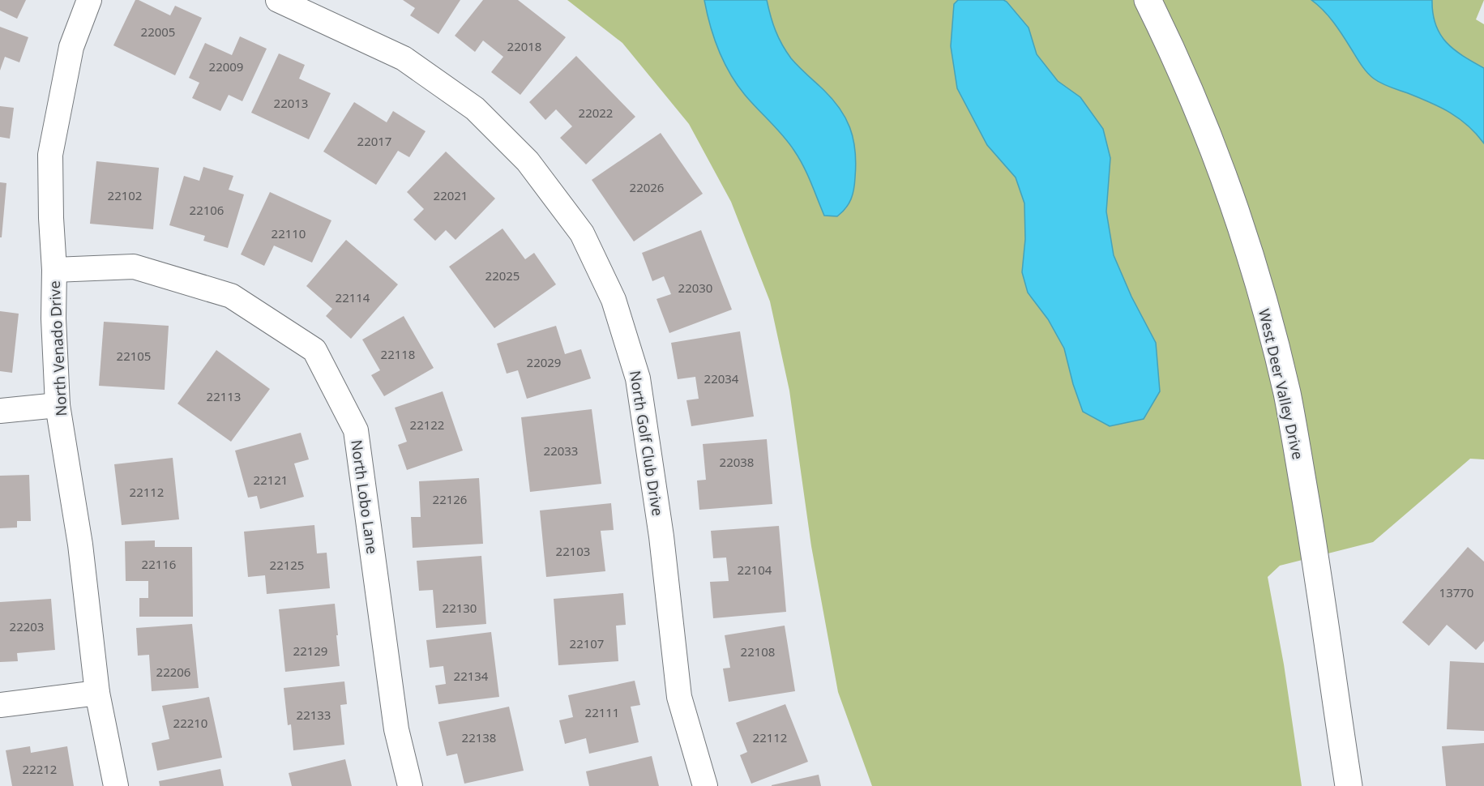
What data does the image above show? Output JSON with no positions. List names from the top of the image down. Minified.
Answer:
{"streets":{"street":["North Venado Drive","West Deer Valley Drive","North Golf Club Drive","North Lobo Lane"]},"crossings":[["North Venado Drive","North Lobo Lane"]],"house_numbers":["22005","22018","22009","22013","22022","22017","22026","22102","22021","22106","22110","22025","22030","22114","22118","22105","22029","22034","22113","22122","22033","22038","22121","22112","22126","22103","22116","22125","22104","13770","22130","22203","22107","22129","22108","22206","22134","22111","22133","22210","22138","22112","22212"]}
